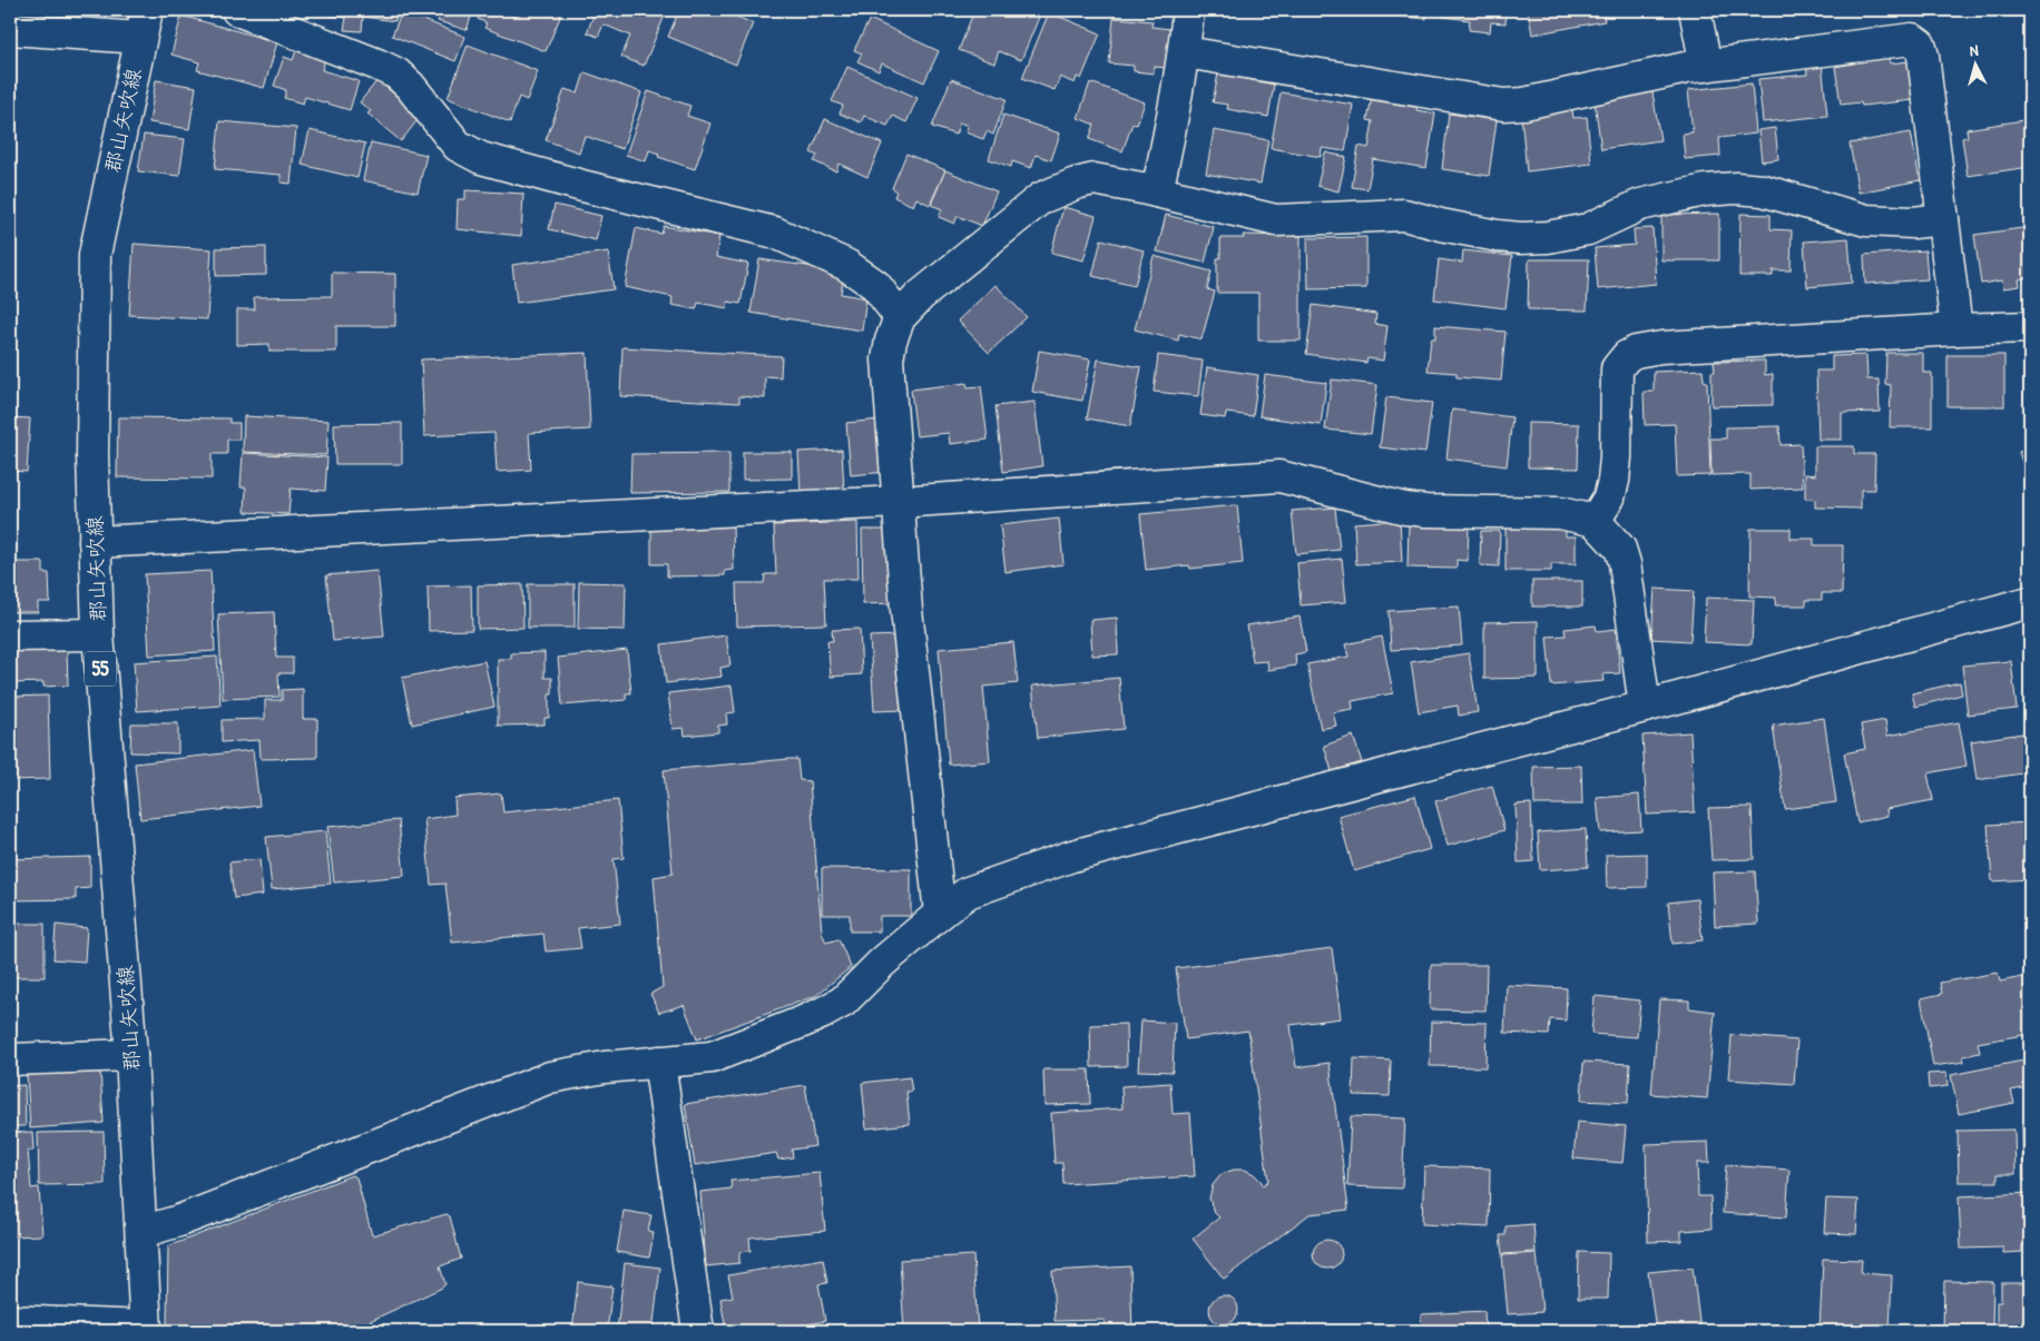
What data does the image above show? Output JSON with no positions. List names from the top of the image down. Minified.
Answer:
{"streets":{"street":["郡山矢吹線","55"]},"north":"top"}
